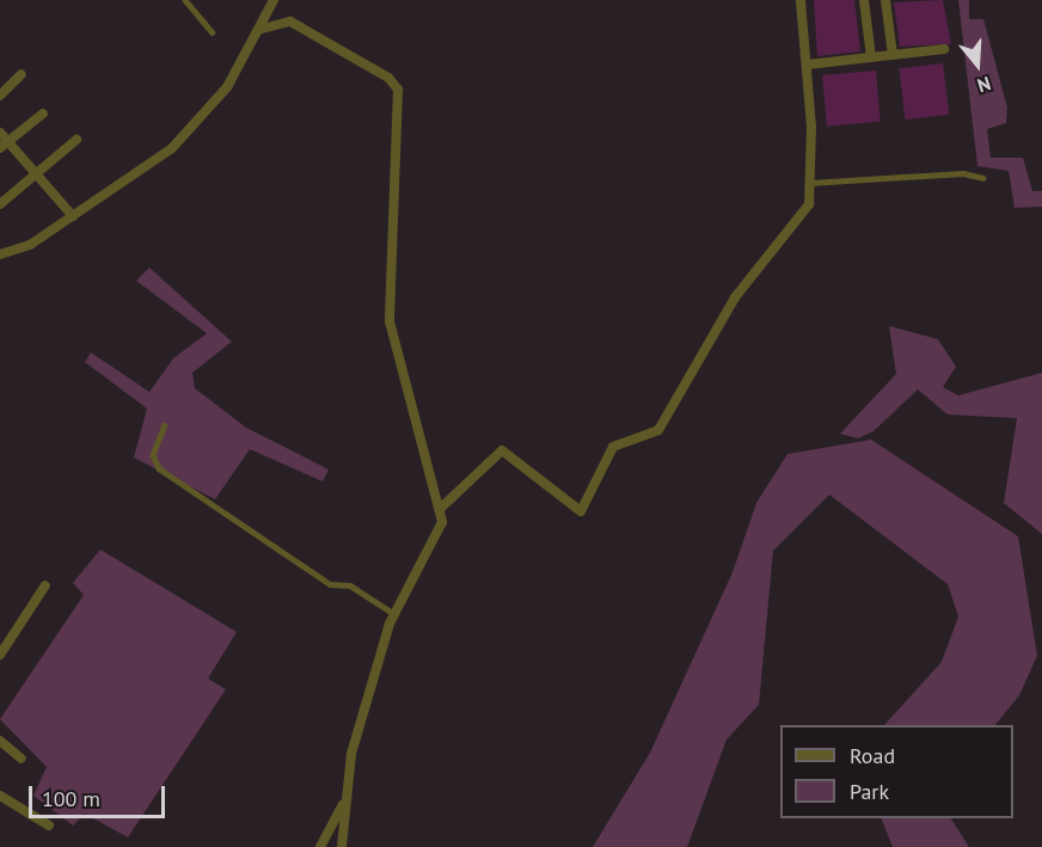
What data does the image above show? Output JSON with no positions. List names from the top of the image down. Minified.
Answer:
{"legend":["Road","Park"],"scale_bar":"100 m","north":"bottom"}
